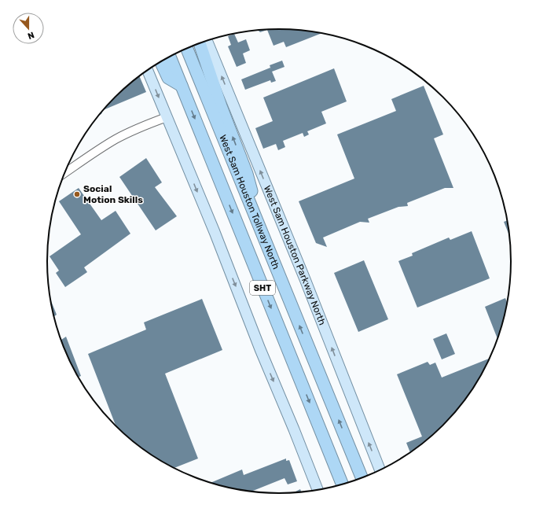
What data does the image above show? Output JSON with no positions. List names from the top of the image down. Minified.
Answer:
{"streets":{"highway":["West Sam Houston Tollway North","SHT"],"main road":["West Sam Houston Parkway North"]},"places":["Social Motion Skills"],"north":"bottom"}
